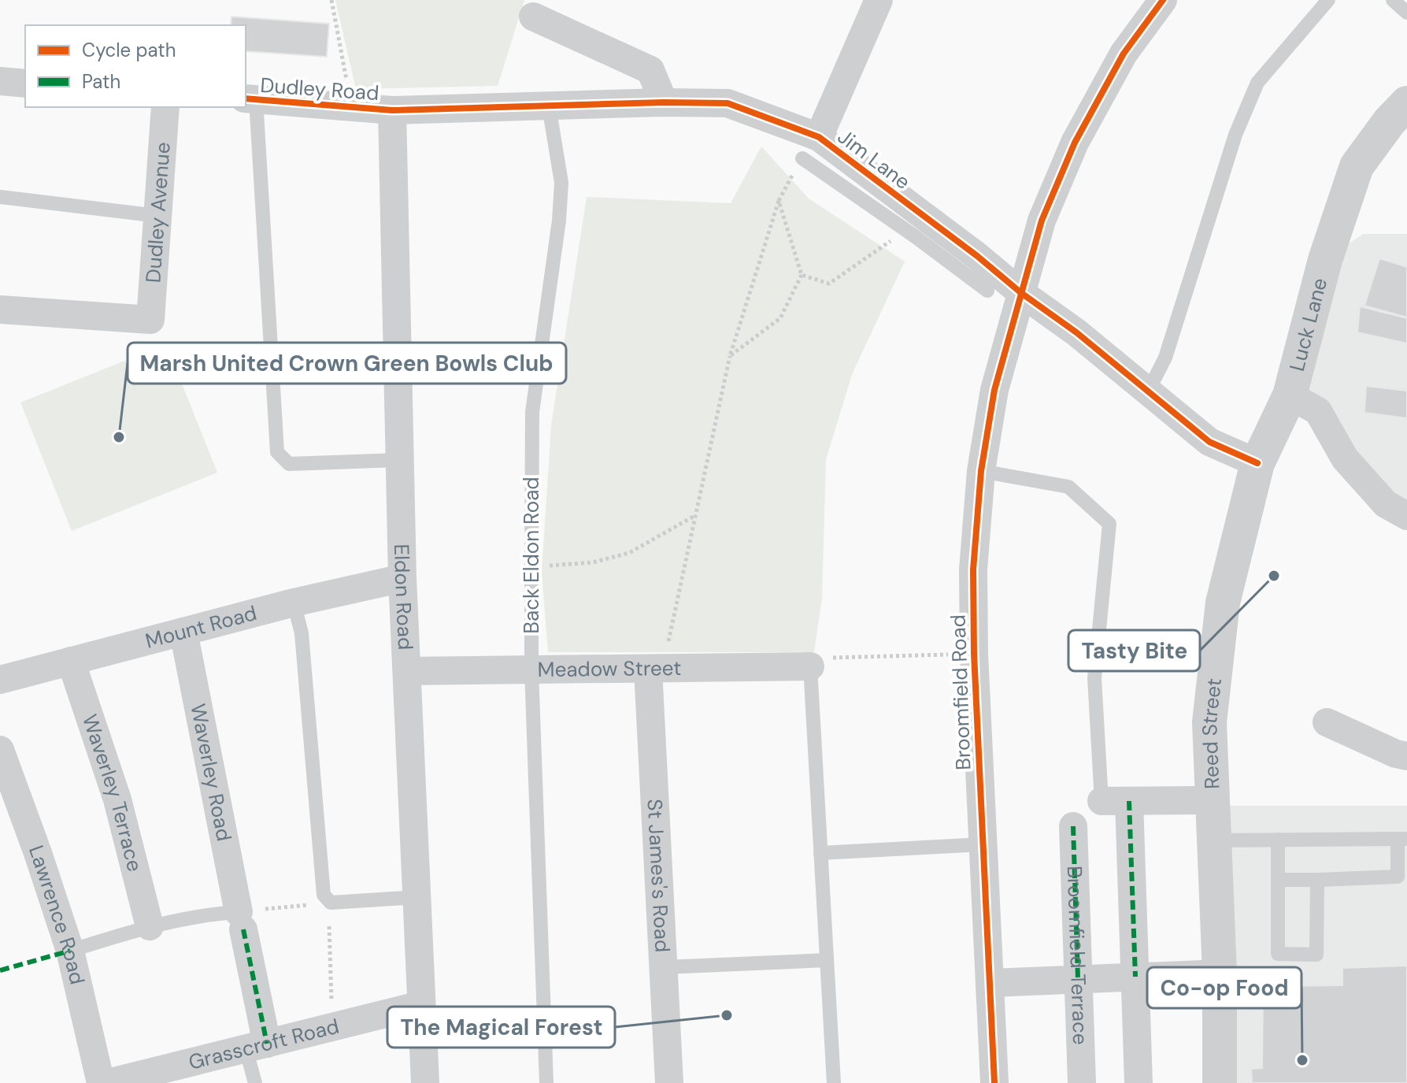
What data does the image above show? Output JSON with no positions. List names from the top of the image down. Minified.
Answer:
{"streets":{"street":["Dudley Road","Jim Lane","Dudley Avenue","Luck Lane","Eldon Road","Mount Road","Meadow Street","Broomfield Road","Reed Street","Waverley Road","Waverley Terrace","St James's Road","Lawrence Road","Broomfield Terrace","Grasscroft Road"],"lane":["Back Eldon Road"]},"crossings":[["Dudley Road","Jim Lane"],["Dudley Road","Eldon Road"],["Jim Lane","Back Eldon Road"],["Jim Lane","Eldon Road"],["Jim Lane","Broomfield Road"],["Jim Lane","Reed Street"],["Luck Lane","Reed Street"],["Back Eldon Road","Meadow Street"],["Eldon Road","Mount Road"],["Eldon Road","Meadow Street"],["Eldon Road","Grasscroft Road"],["Mount Road","Waverley Road"],["Mount Road","Waverley Terrace"],["Meadow Street","St James's Road"],["Waverley Road","Grasscroft Road"]],"places":["Marsh United Crown Green Bowls Club","Tasty Bite","The Magical Forest","Co-op Food"],"legend":["Cycle path","Path"]}
